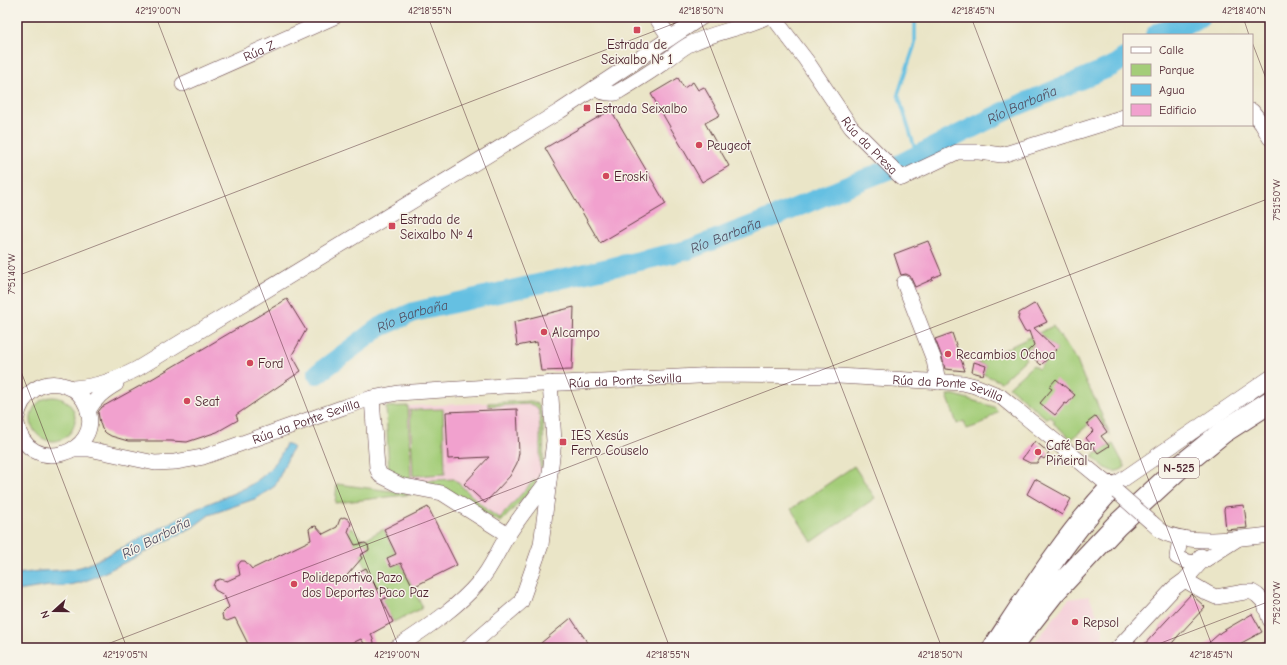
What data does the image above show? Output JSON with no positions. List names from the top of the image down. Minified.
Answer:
{"streets":{"highway":["N-525"],"street":["Rúa Z","Rúa da Presa","Rúa da Ponte Sevilla"]},"water":["Río Barbaña"],"places":{"transit":["Estrada de Seixalbo Nº 1","Estrada Seixalbo","Estrada de Seixalbo Nº 4","IES Xesús Ferro Couselo"],"other":["Peugeot","Eroski","Alcampo","Recambios Ochoa","Ford","Seat","Café Bar Piñeiral","Polideportivo Pazo dos Deportes Paco Paz","Repsol"]},"legend":["Calle","Parque","Agua","Edificio"],"north":"left","coordinates":["42°19'00\"N","42°18'55\"N","42°18'50\"N","42°18'45\"N","42°18'40\"N","7°51'50\"W","7°51'40\"W","7°52'00\"W","42°19'05\"N"]}
